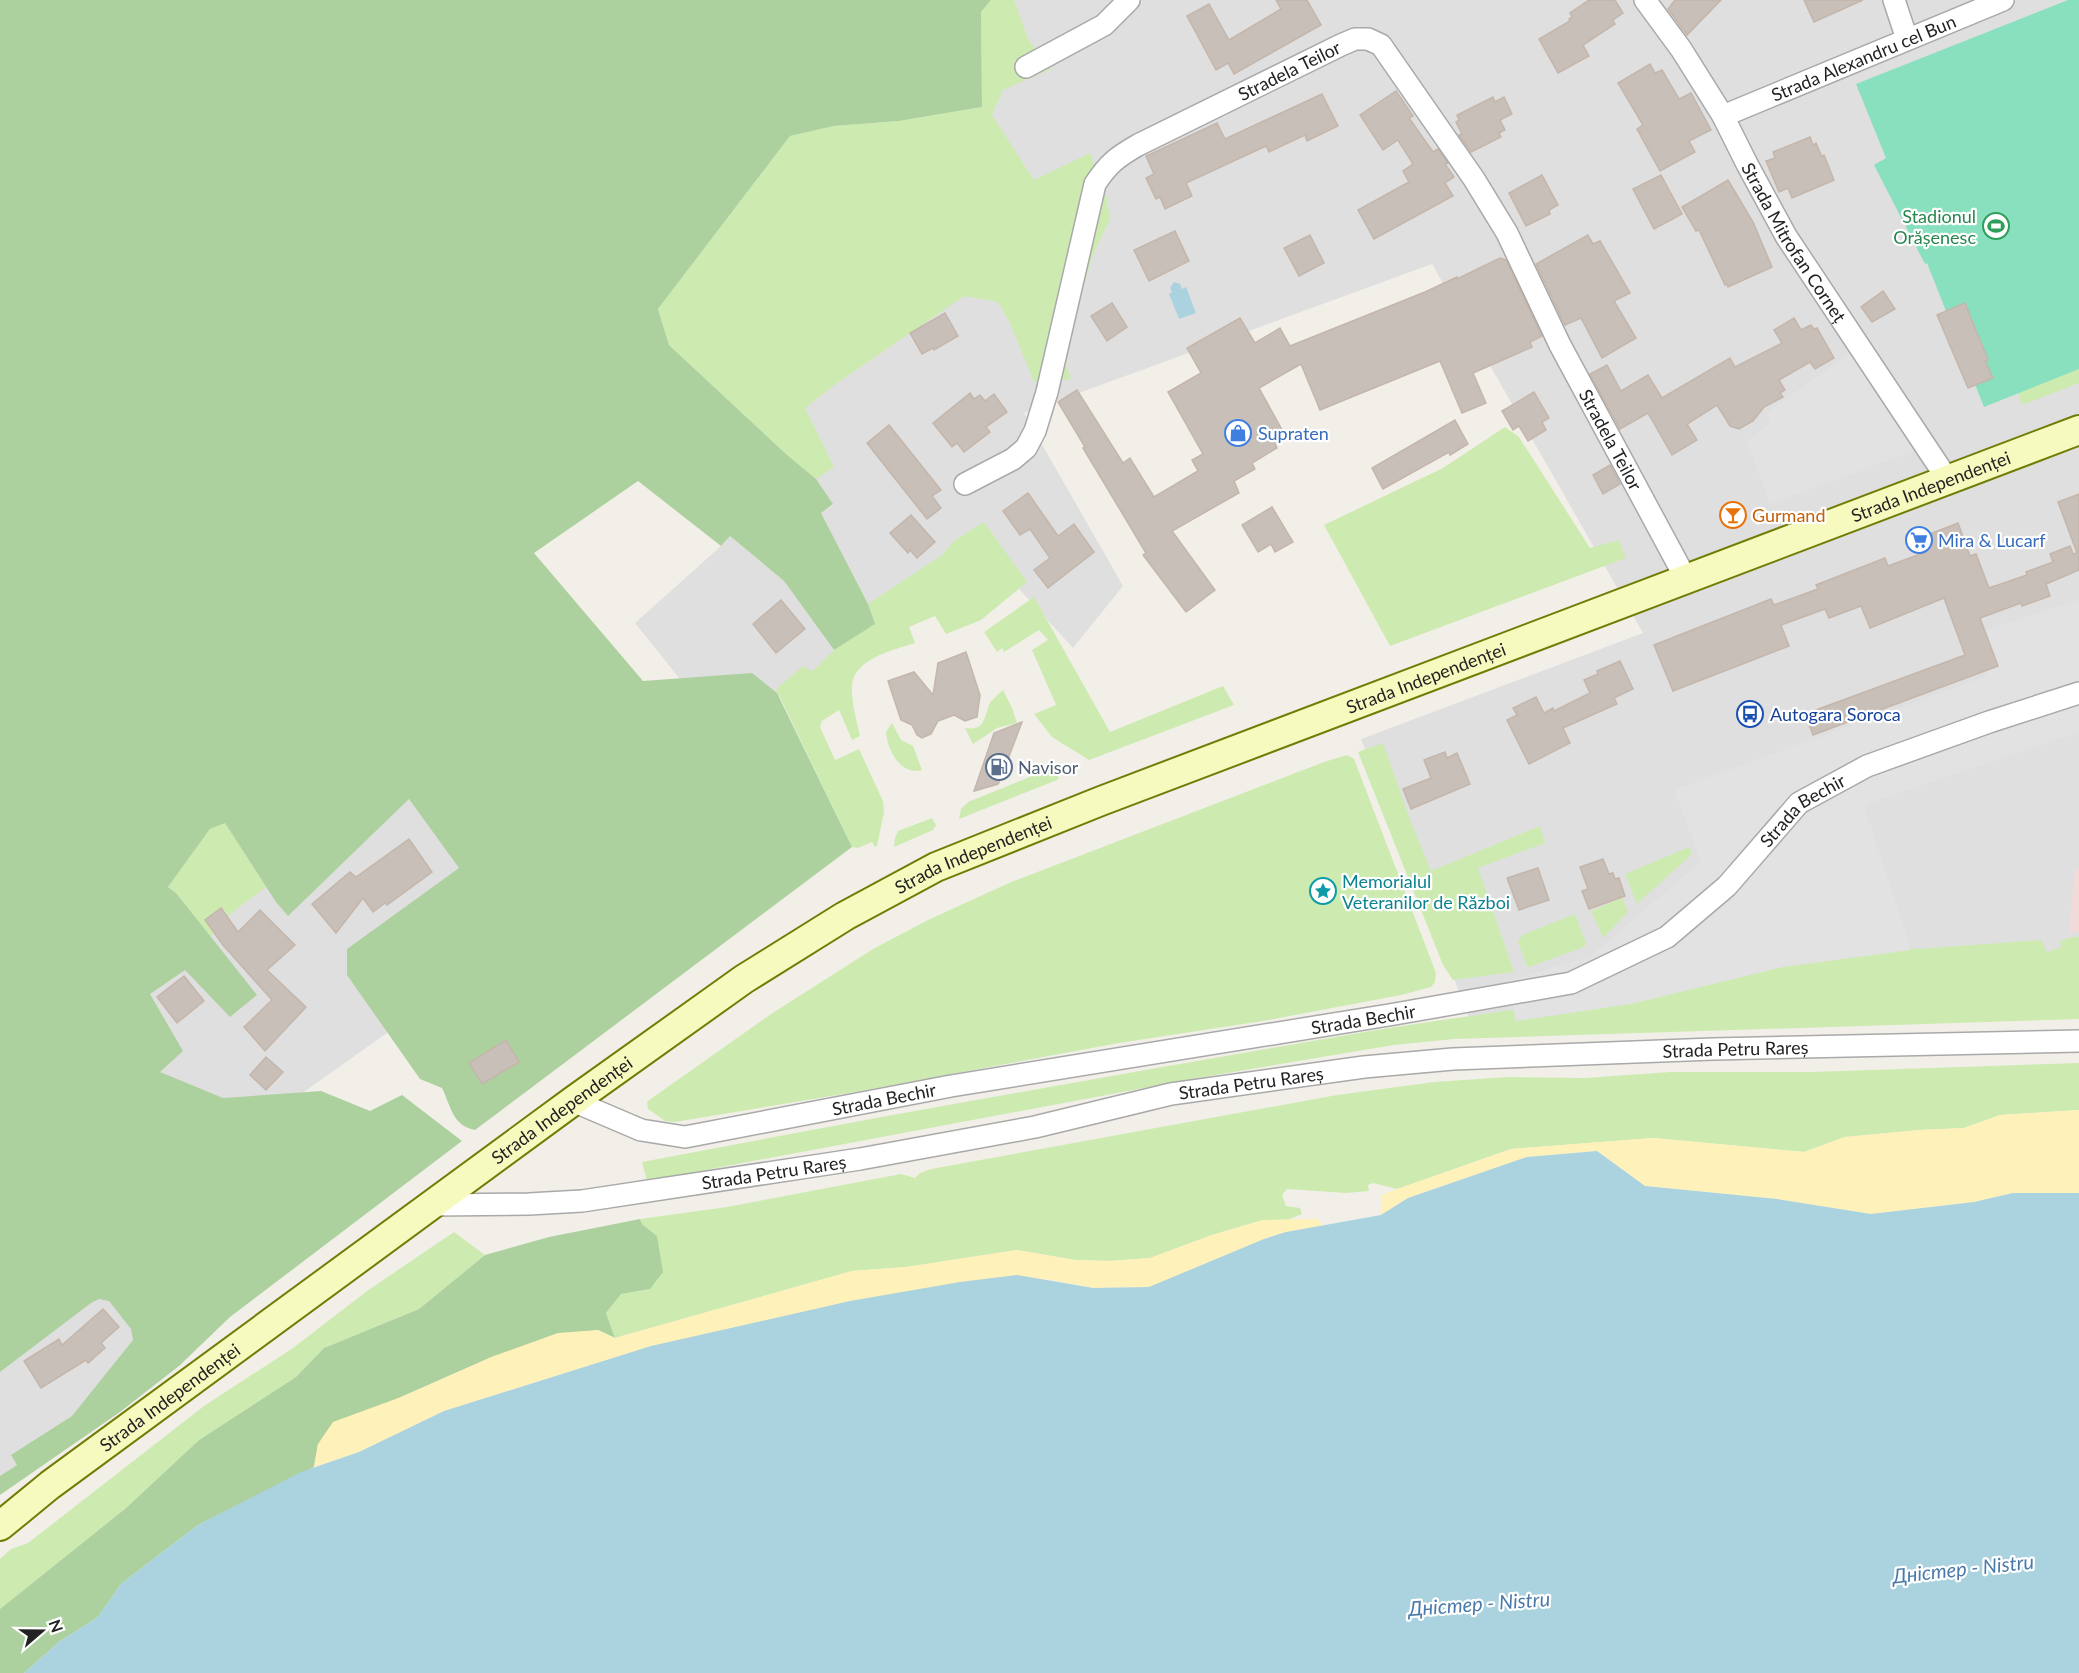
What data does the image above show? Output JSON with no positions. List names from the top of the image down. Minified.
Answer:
{"streets":{"main road":["Strada Independenței"],"street":["Strada Alexandru cel Bun","Stradela Teilor","Strada Mitrofan Corneț","Strada Bechir","Strada Petru Rareș"]},"crossings":[["Strada Alexandru cel Bun","Strada Mitrofan Corneț"],["Stradela Teilor","Strada Independenței"],["Strada Mitrofan Corneț","Strada Independenței"],["Strada Independenței","Strada Bechir"],["Strada Independenței","Strada Petru Rareș"]],"water":["Дністер - Nistru"],"places":{"sports":["Stadionul Orășenesc"],"shop":["Supraten"],"bar":["Gurmand"],"supermarket":["Mira & Lucarf"],"bus stop":["Autogara Soroca"],"fuel station":["Navisor"],"place":["Memorialul Veteranilor de Război"]},"north":"right"}
